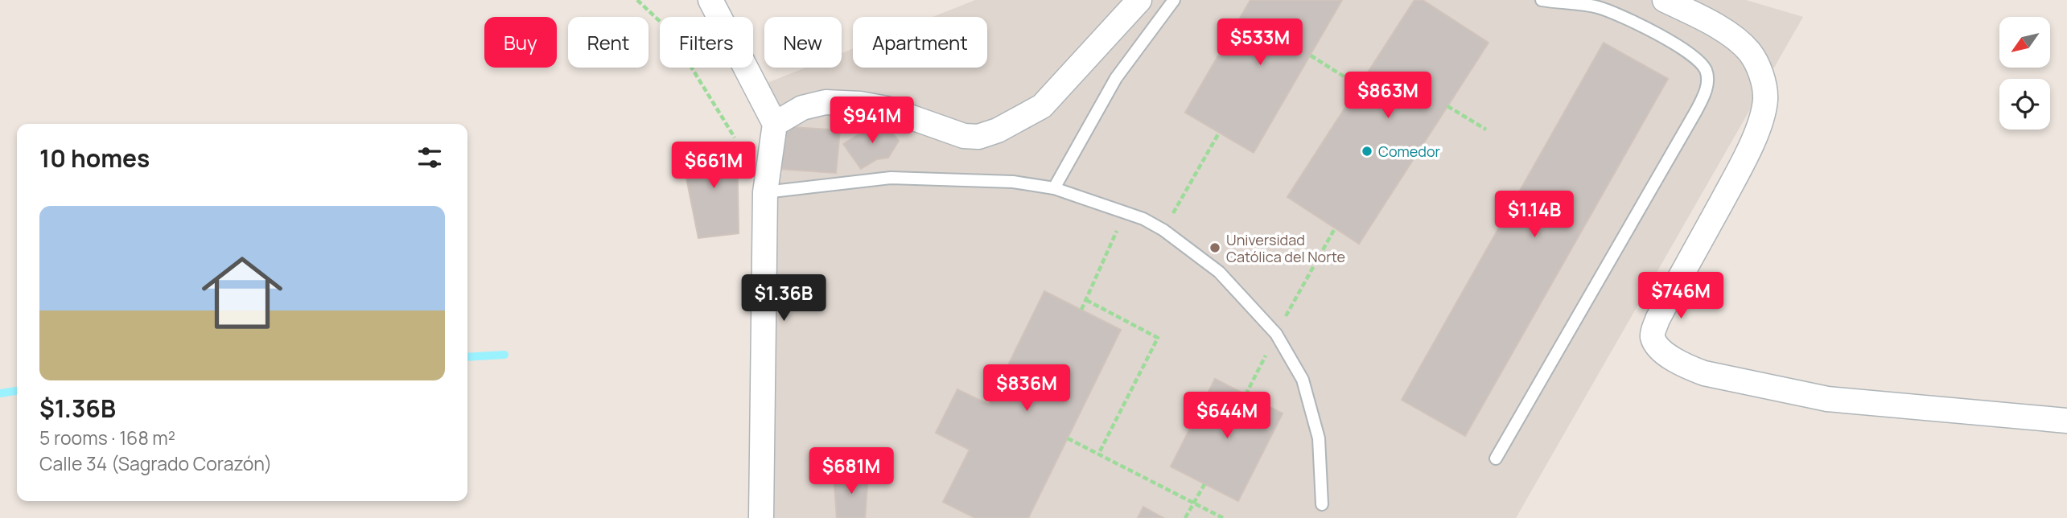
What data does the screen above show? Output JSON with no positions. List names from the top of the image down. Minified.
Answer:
{"places":["Comedor","Universidad Católica del Norte"],"north":"bottom left","page":{"chip":["Buy","Rent","Filters","New","Apartment"],"price":["$533M","$863M","$941M","$661M","$1.14B","$746M","$1.36B","$836M","$644M","$681M"],"heading":"10 homes","list":[{"name":"$1.36B","note":"5 rooms · 168 m² · Calle 34 (Sagrado Corazón)"}]}}
